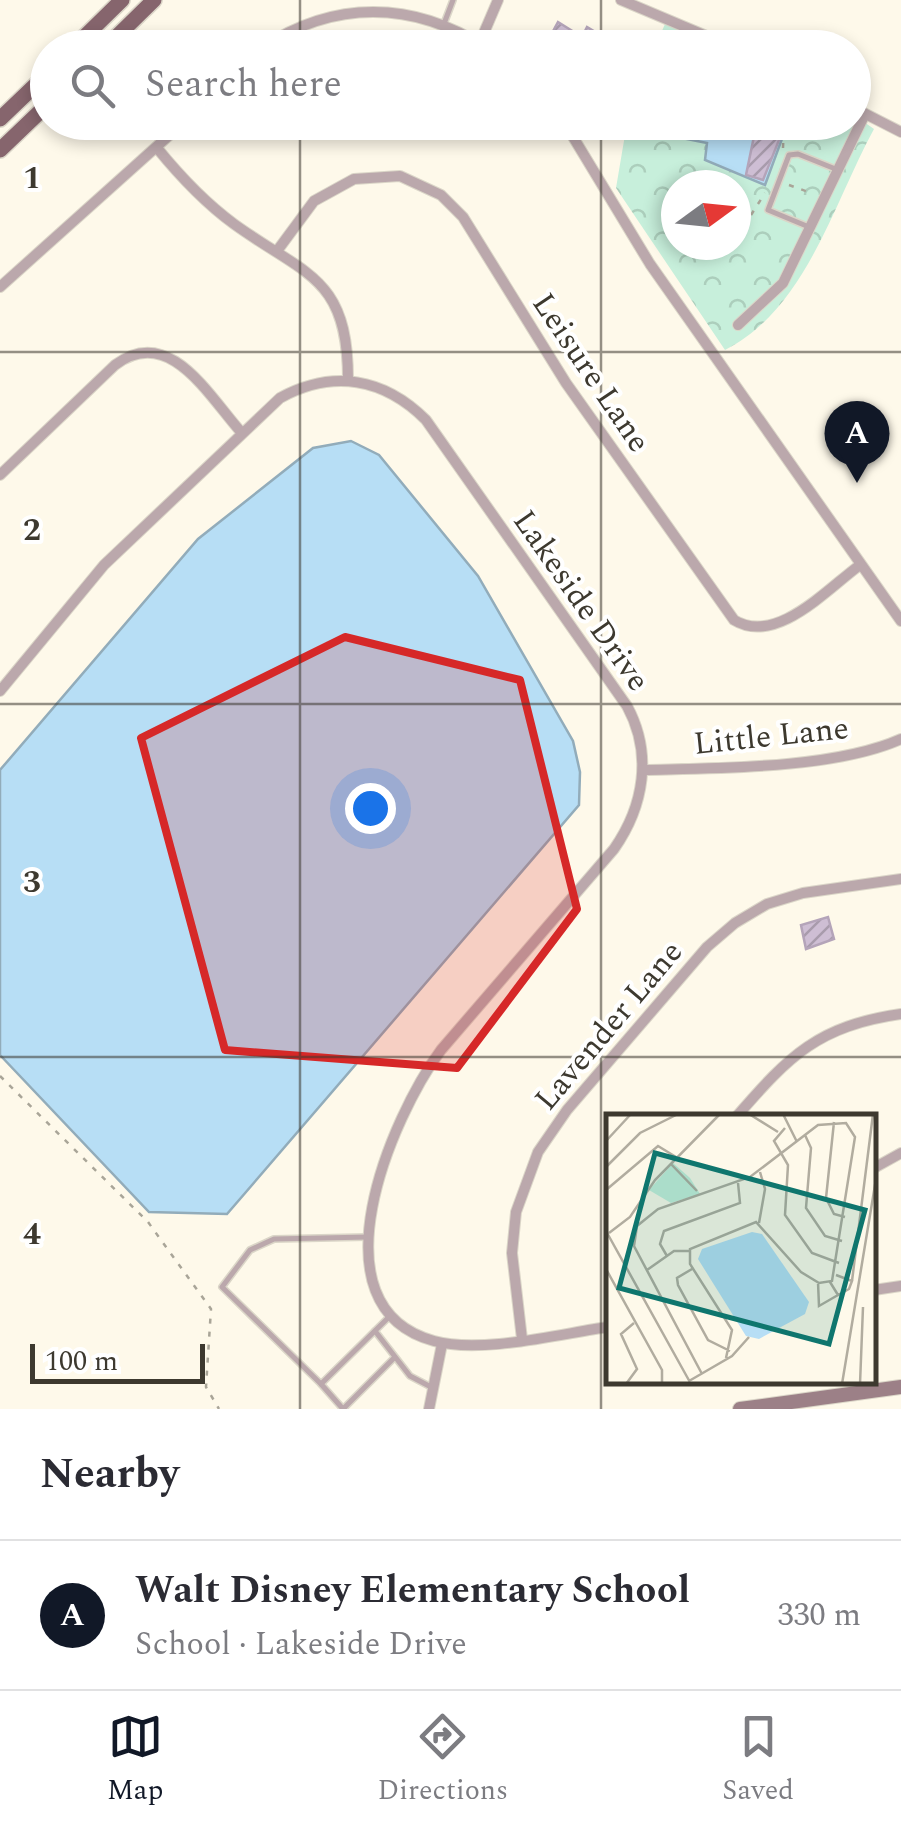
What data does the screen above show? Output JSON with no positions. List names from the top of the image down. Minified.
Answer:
{"streets":{"street":["Leisure Lane","Lakeside Drive","Little Lane","Lavender Lane"]},"crossings":[["Lakeside Drive","Little Lane"]],"scale_bar":"100 m","north":"right","page":{"search":"Search here","pins":"A","scale":"100 m","heading":"Nearby","list":[{"mark":"A","name":"Walt Disney Elementary School","note":"School · Lakeside Drive","value":"330 m"}],"nav":["Map","Directions","Saved"]},"grid":{"rows":["1","2","3","4"]}}
